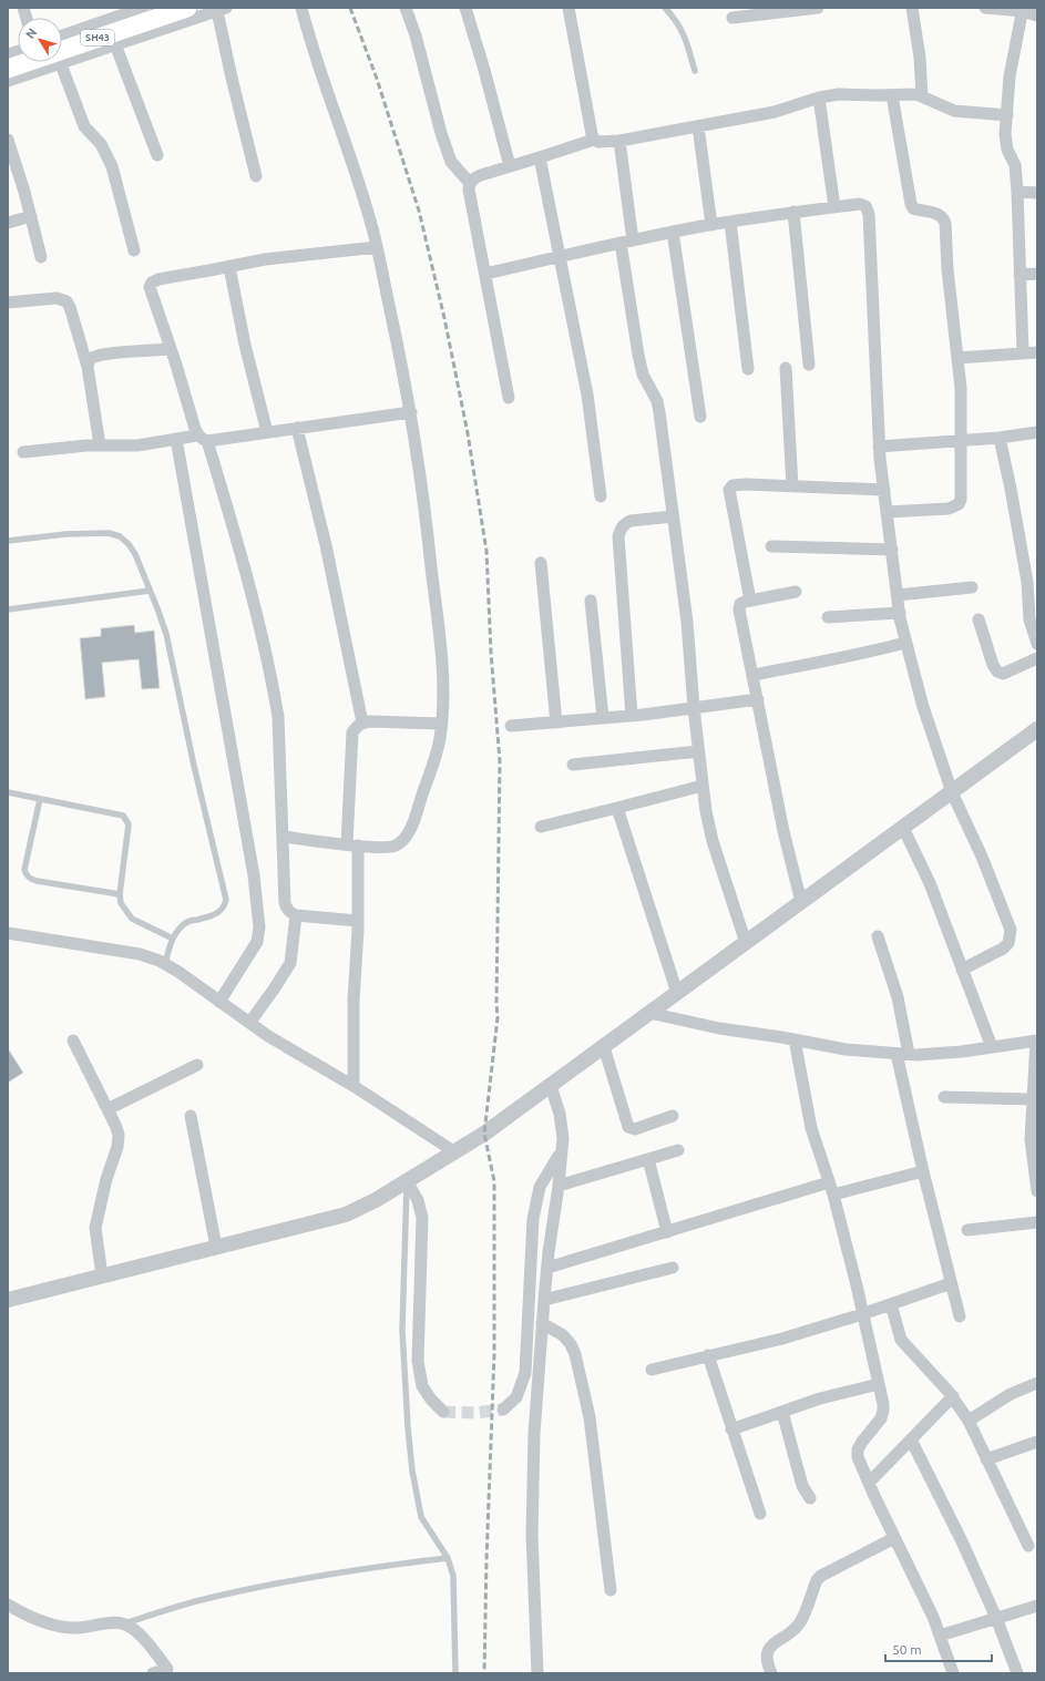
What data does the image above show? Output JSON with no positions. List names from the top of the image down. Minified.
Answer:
{"streets":{"main road":["SH43"]},"scale_bar":"50 m","north":"top left"}
